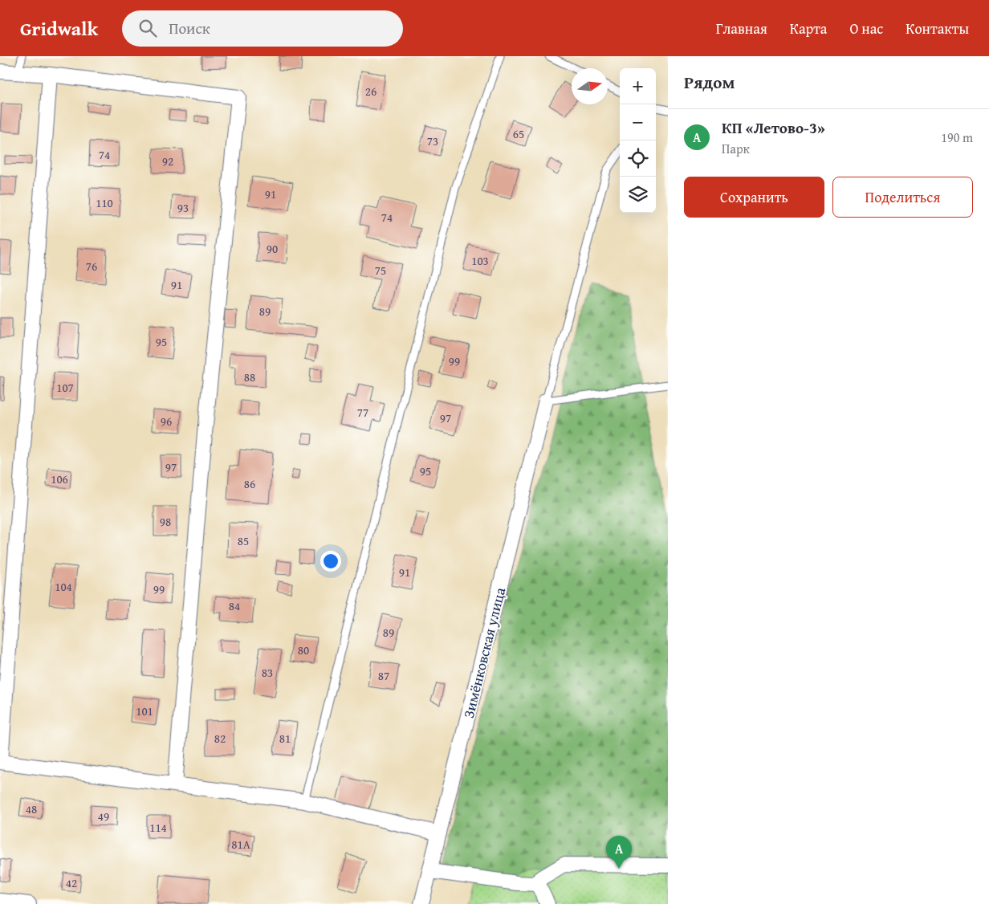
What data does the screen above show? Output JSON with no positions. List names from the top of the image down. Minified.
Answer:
{"streets":{"street":["Зимёнковская улица"]},"house_numbers":["26","65","73","74","92","91","110","93","74","90","103","76","75","91","89","95","99","88","107","77","97","96","97","95","106","86","98","85","91","104","99","84","89","80","83","87","101","82","81","48","49","114","81А","42"],"north":"right","page":{"header":"Gridwalk","search":"Поиск","nav":["Главная","Карта","О нас","Контакты"],"heading":"Рядом","map_buttons":["+","−"],"list":[{"mark":"A","name":"КП «Летово-3»","note":"Парк","value":"190 m"}],"buttons":["Сохранить","Поделиться"],"pins":"A"}}
